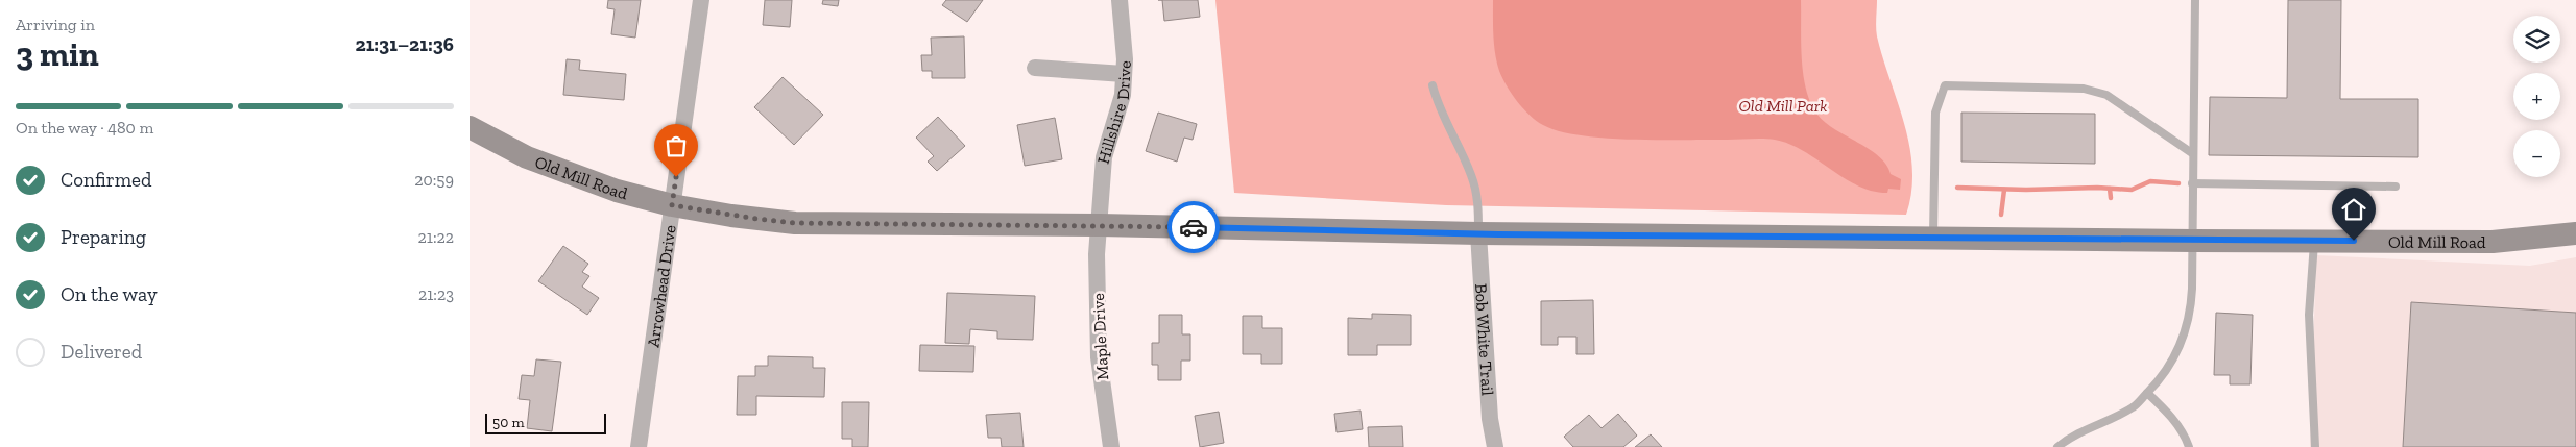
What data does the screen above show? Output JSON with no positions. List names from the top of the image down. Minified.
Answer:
{"streets":{"street":["Hillshire Drive","Old Mill Road","Arrowhead Drive","Maple Drive","Bob White Trail"]},"crossings":[["Hillshire Drive","Old Mill Road"],["Hillshire Drive","Maple Drive"],["Old Mill Road","Arrowhead Drive"],["Old Mill Road","Maple Drive"],["Old Mill Road","Bob White Trail"]],"parks":["Old Mill Park"],"scale_bar":"50 m","page":{"heading":["3 min","Arriving in","21:31–21:36"],"map_buttons":["+","−"],"bar":"On the way · 480 m","list":[["Confirmed","20:59"],["Preparing","21:22"],["On the way","21:23"],"Delivered"],"scale":"50 m"}}
